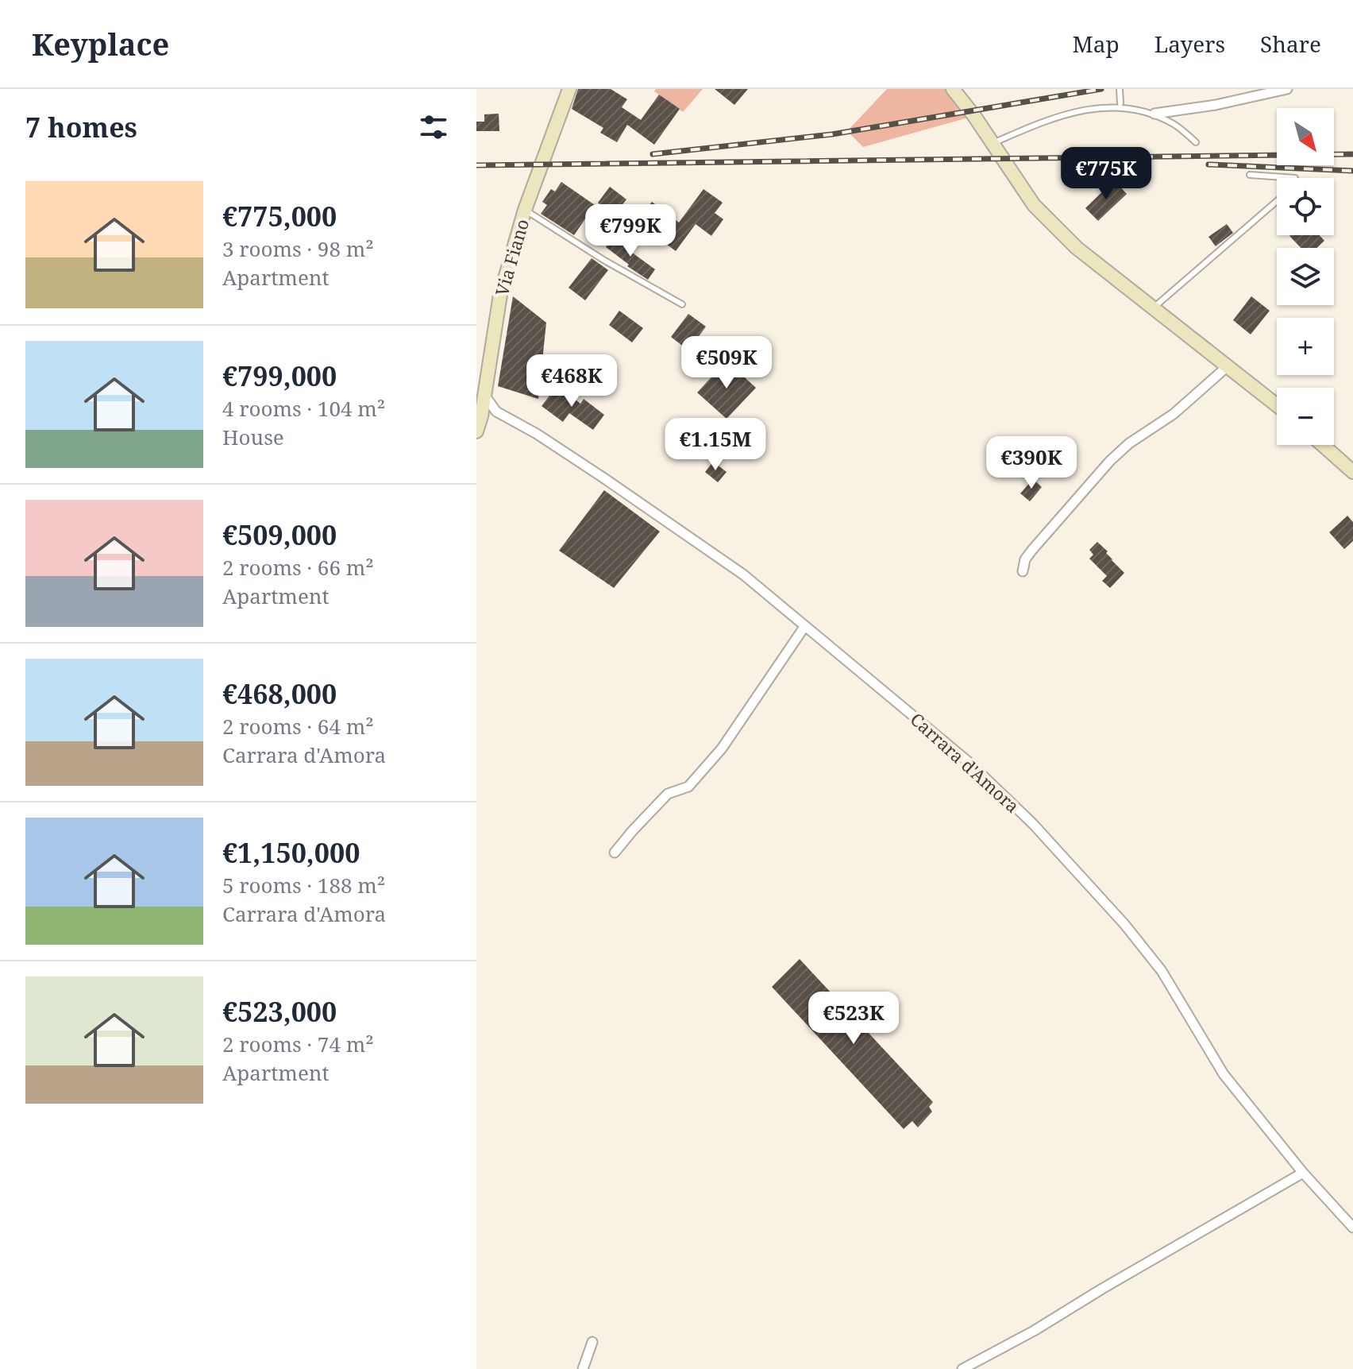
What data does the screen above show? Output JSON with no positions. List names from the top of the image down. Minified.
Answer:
{"streets":{"main road":["Via Fiano"],"street":["Carrara d'Amora"]},"crossings":[["Via Fiano","Carrara d'Amora"]],"north":"bottom right","page":{"header":"Keyplace","nav":["Map","Layers","Share"],"heading":"7 homes","map_buttons":["+","−"],"price":["€775K","€799K","€509K","€468K","€1.15M","€390K","€523K"],"list":[{"name":"€775,000","note":"3 rooms · 98 m² · Apartment"},{"name":"€799,000","note":"4 rooms · 104 m² · House"},{"name":"€509,000","note":"2 rooms · 66 m² · Apartment"},{"name":"€468,000","note":"2 rooms · 64 m² · Carrara d'Amora"},{"name":"€1,150,000","note":"5 rooms · 188 m² · Carrara d'Amora"},{"name":"€523,000","note":"2 rooms · 74 m² · Apartment"}]}}
